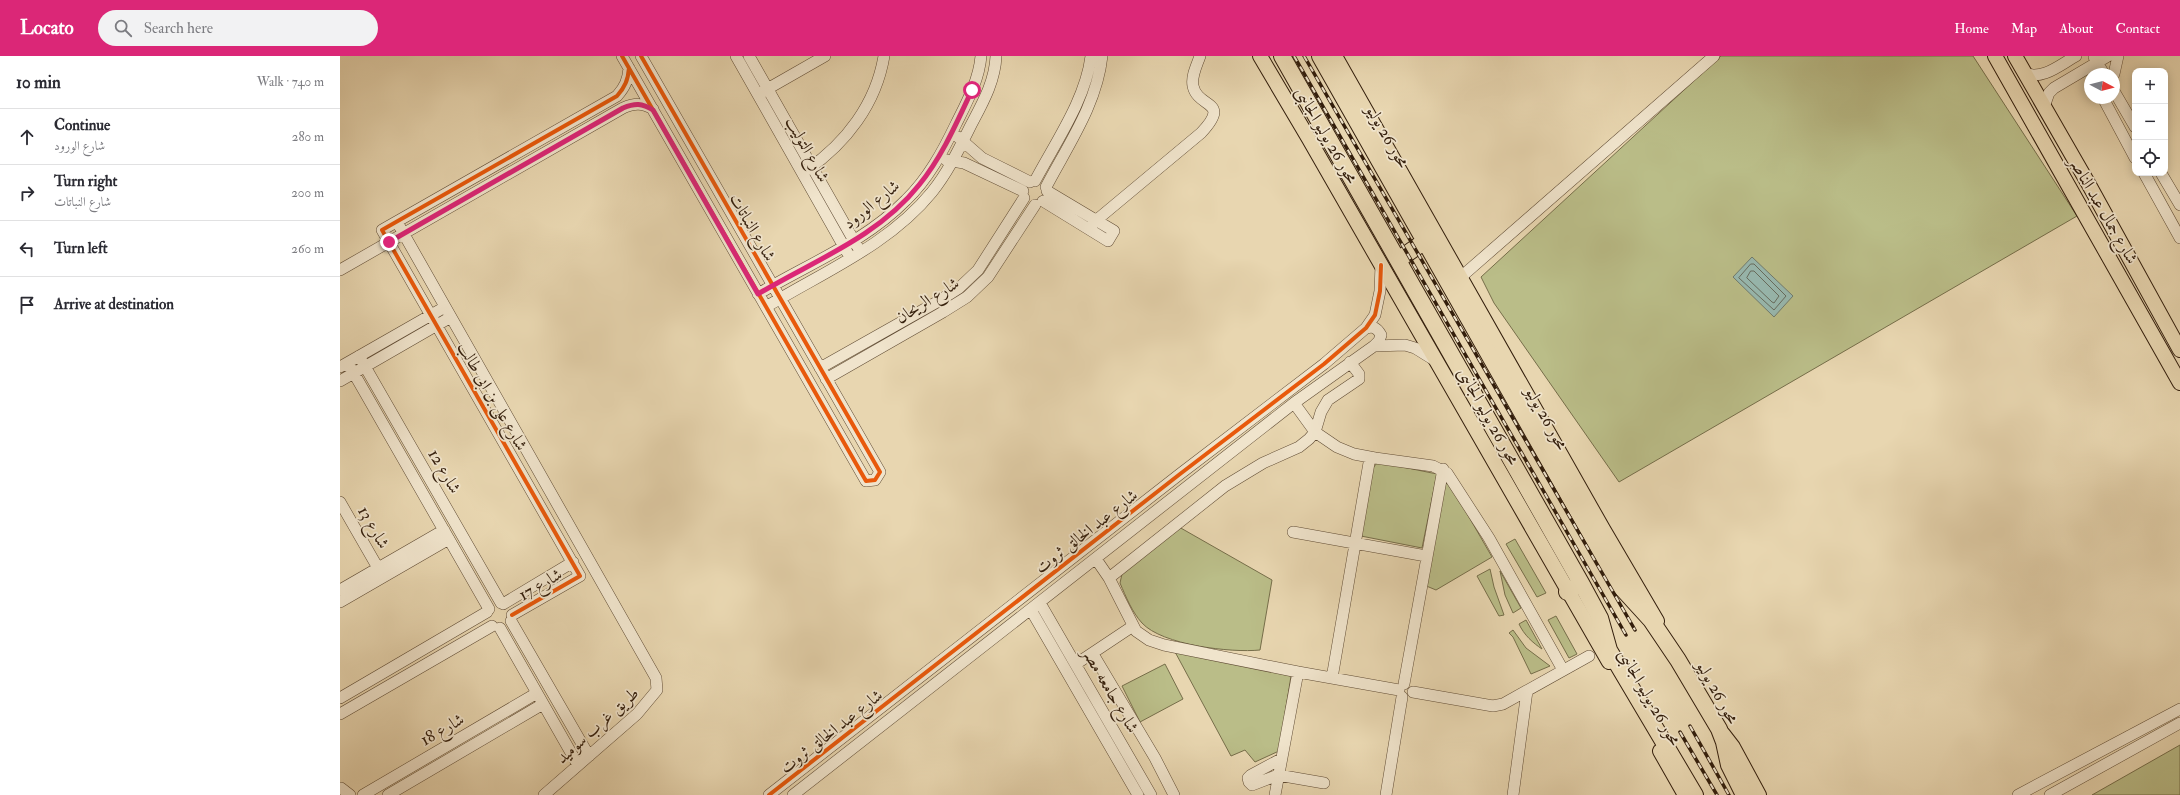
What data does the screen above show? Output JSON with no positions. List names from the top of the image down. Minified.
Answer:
{"streets":{"highway":["محور 26 يوليو"],"main road":["محور 26 يوليو الجانبى","شارع جمال عبد الناصر"],"street":["شارع التوليب","شارع الورود","شارع النباتات","شارع الريحان","شارع على بن ابى طالب","شارع 12","شارع 13","شارع عبد الخالق ثروت","شارع 17","شارع جامعه مصر","طريق غرب سوميد","شارع 18"]},"crossings":[["محور 26 يوليو الجانبى","شارع عبد الخالق ثروت"],["شارع التوليب","شارع الورود"],["شارع الورود","شارع النباتات"],["شارع النباتات","شارع الريحان"],["شارع على بن ابى طالب","شارع 17"],["شارع على بن ابى طالب","طريق غرب سوميد"],["شارع 12","شارع 17"],["شارع عبد الخالق ثروت","شارع جامعه مصر"]],"north":"right","page":{"header":"Locato","search":"Search here","nav":["Home","Map","About","Contact"],"heading":["10 min","Walk · 740 m"],"map_buttons":["+","−"],"list":[["Continue","شارع الورود","280 m"],["Turn right","شارع النباتات","200 m"],["Turn left","260 m"],"Arrive at destination"]}}
